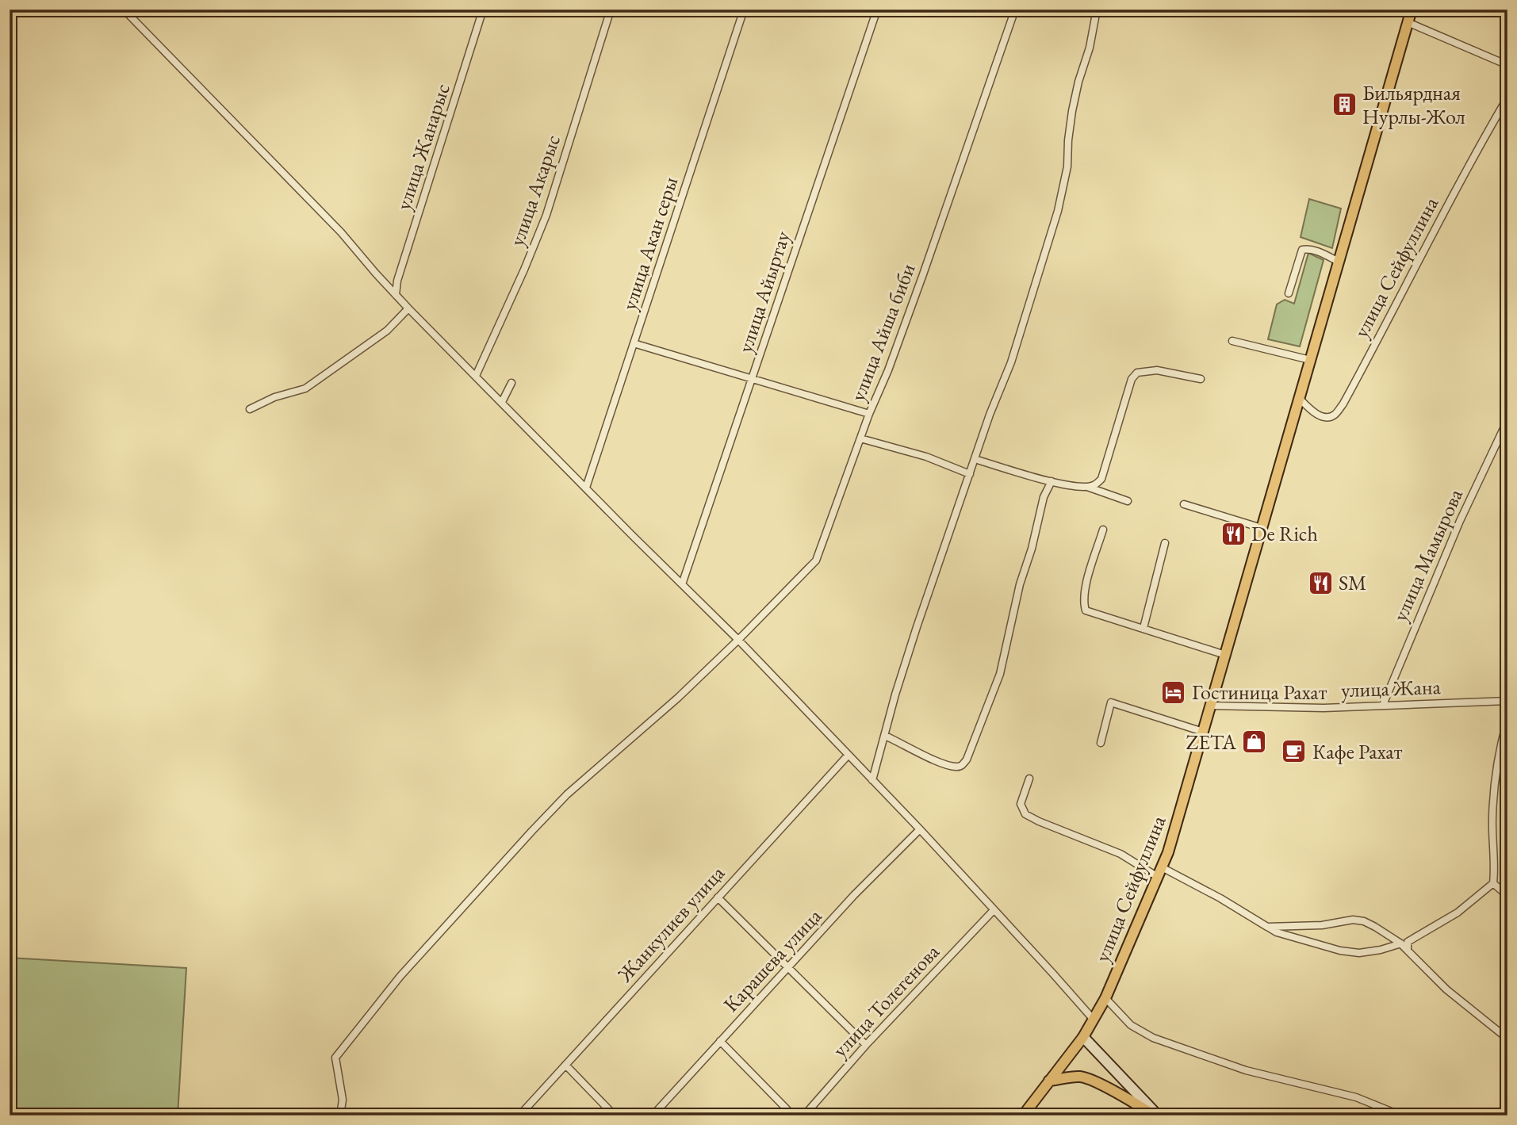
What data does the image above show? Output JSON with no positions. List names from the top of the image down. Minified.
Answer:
{"streets":{"main road":["улица Сейфуллина"],"street":["улица Жанарыс","улица Акарыс","улица Акан серы","улица Айыртау","улица Айша биби","улица Мамырова","улица Жана","Жанкулиев улица","Карашева улица","улица Толегенова"]},"crossings":[["улица Сейфуллина","улица Жана"],["улица Мамырова","улица Жана"]],"places":{"building":["Бильярдная Нурлы-Жол"],"restaurant":["De Rich","SM"],"hotel":["Гостиница Рахат"],"shop":["ZETA"],"cafe":["Кафе Рахат"]}}
